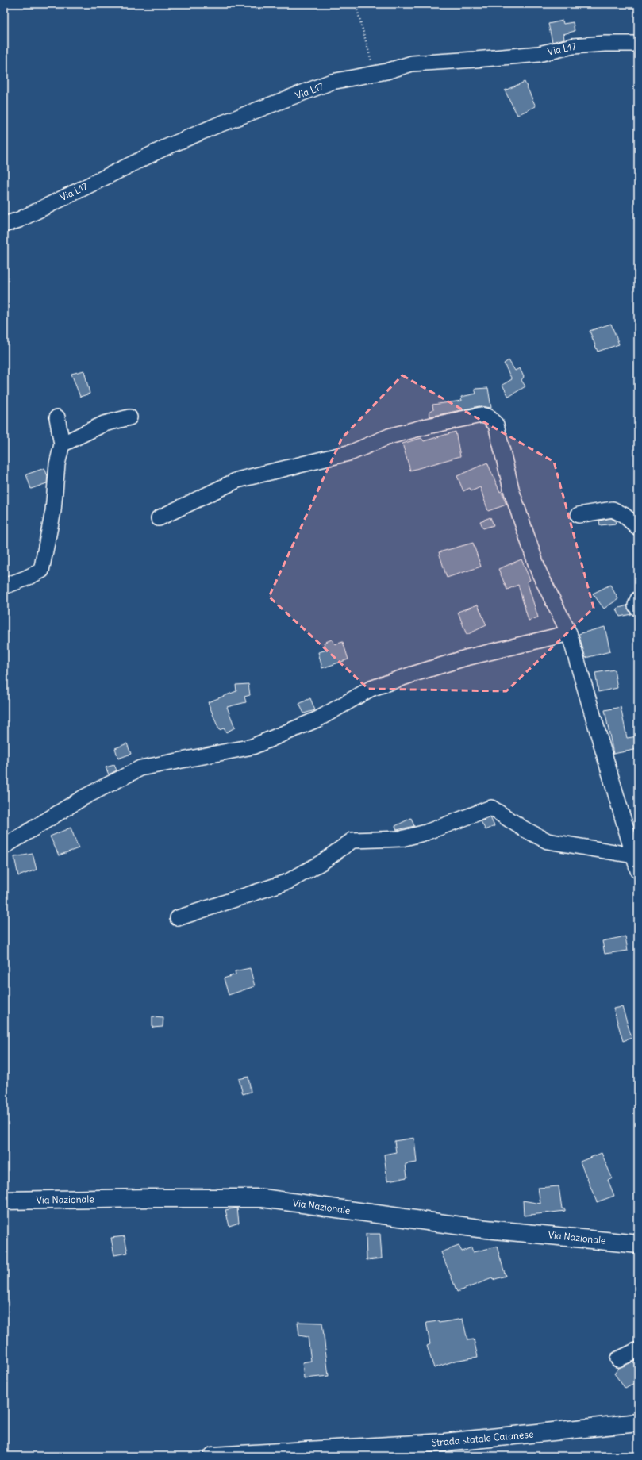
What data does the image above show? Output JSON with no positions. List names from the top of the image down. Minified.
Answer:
{"streets":{"main road":["Via Nazionale","Strada statale Catanese"],"street":["Via L17"]}}
